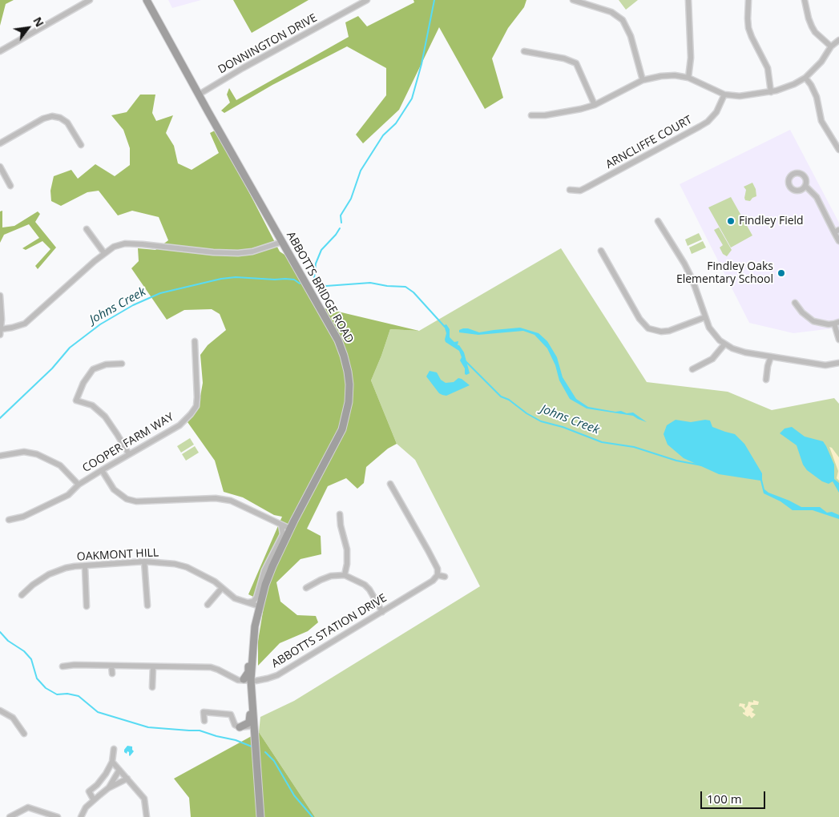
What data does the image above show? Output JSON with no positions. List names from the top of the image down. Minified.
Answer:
{"streets":{"main road":["ABBOTTS BRIDGE ROAD"],"street":["DONNINGTON DRIVE","ARNCLIFFE COURT","COOPER FARM WAY","OAKMONT HILL","ABBOTTS STATION DRIVE"]},"crossings":[["DONNINGTON DRIVE","ABBOTTS BRIDGE ROAD"],["ABBOTTS BRIDGE ROAD","OAKMONT HILL"],["ABBOTTS BRIDGE ROAD","ABBOTTS STATION DRIVE"]],"water":["Johns Creek"],"places":["Findley Field","Findley Oaks Elementary School"],"scale_bar":"100 m","north":"top right"}
